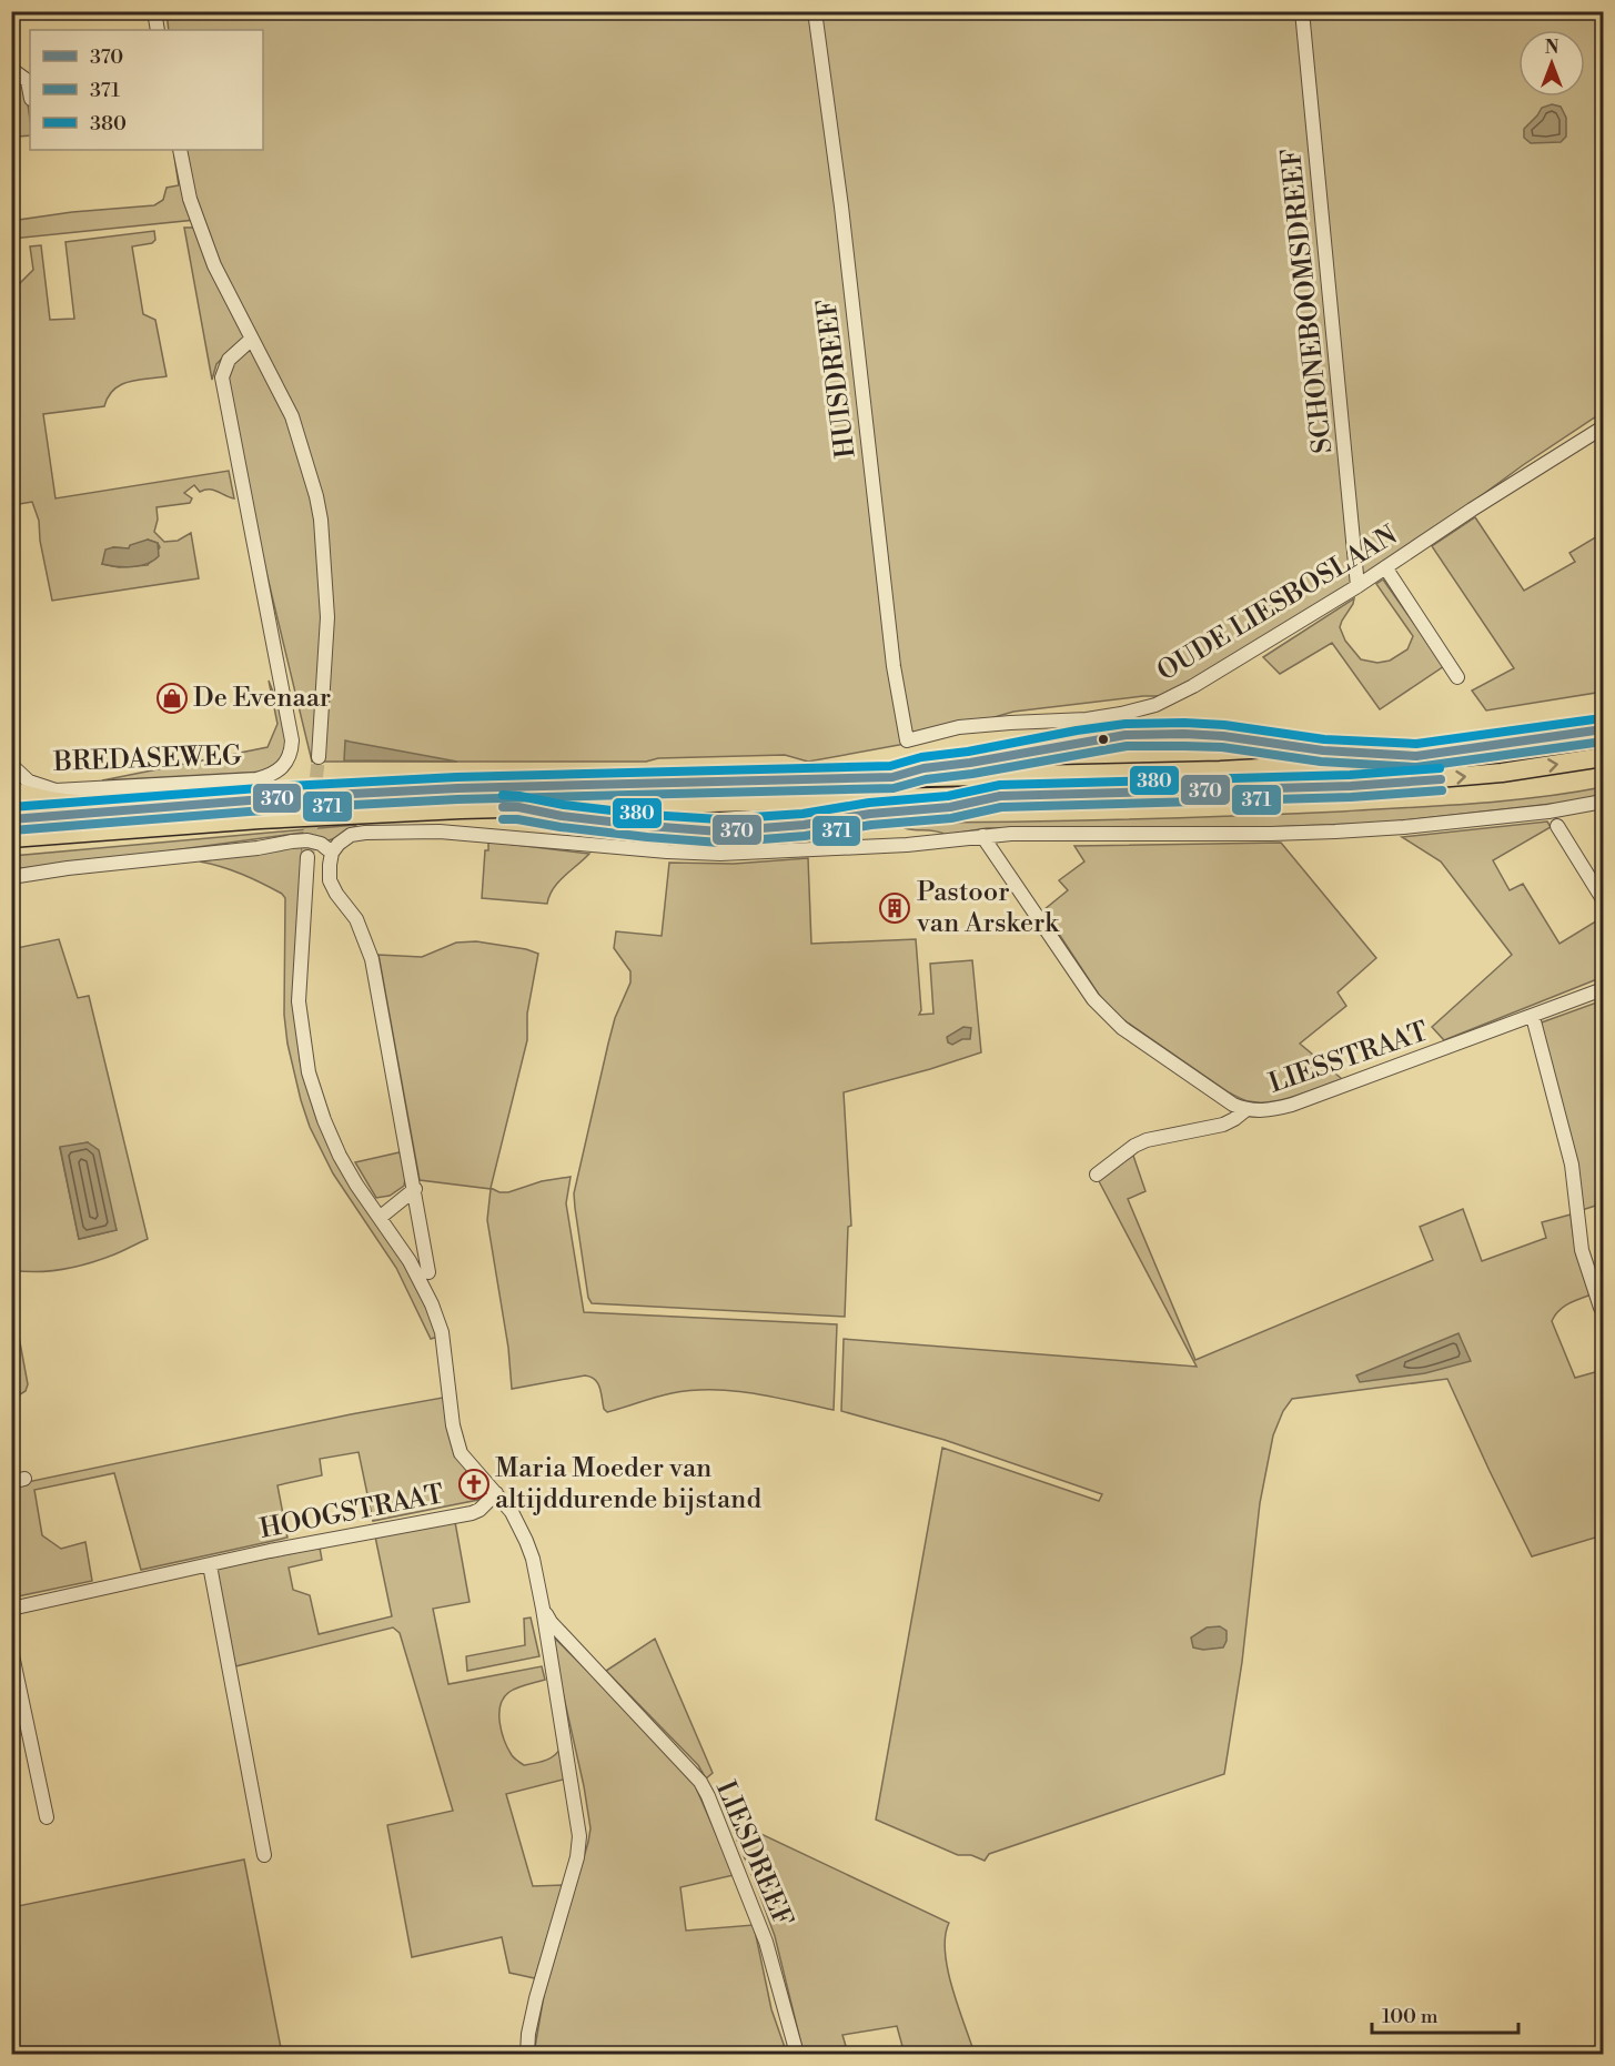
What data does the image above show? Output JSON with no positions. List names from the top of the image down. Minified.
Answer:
{"streets":{"street":["SCHONEBOOMSDREEF","HUISDREEF","OUDE LIESBOSLAAN","BREDASEWEG","LIESSTRAAT","HOOGSTRAAT","LIESDREEF"]},"crossings":[["SCHONEBOOMSDREEF","OUDE LIESBOSLAAN"],["HUISDREEF","OUDE LIESBOSLAAN"]],"places":{"shop":["De Evenaar"],"building":["Pastoor van Arskerk"],"church":["Maria Moeder van altijddurende bijstand"]},"lines":["transit line 380","transit line 370","transit line 371"],"legend":["370","371","380"],"scale_bar":"100 m","north":"top"}
